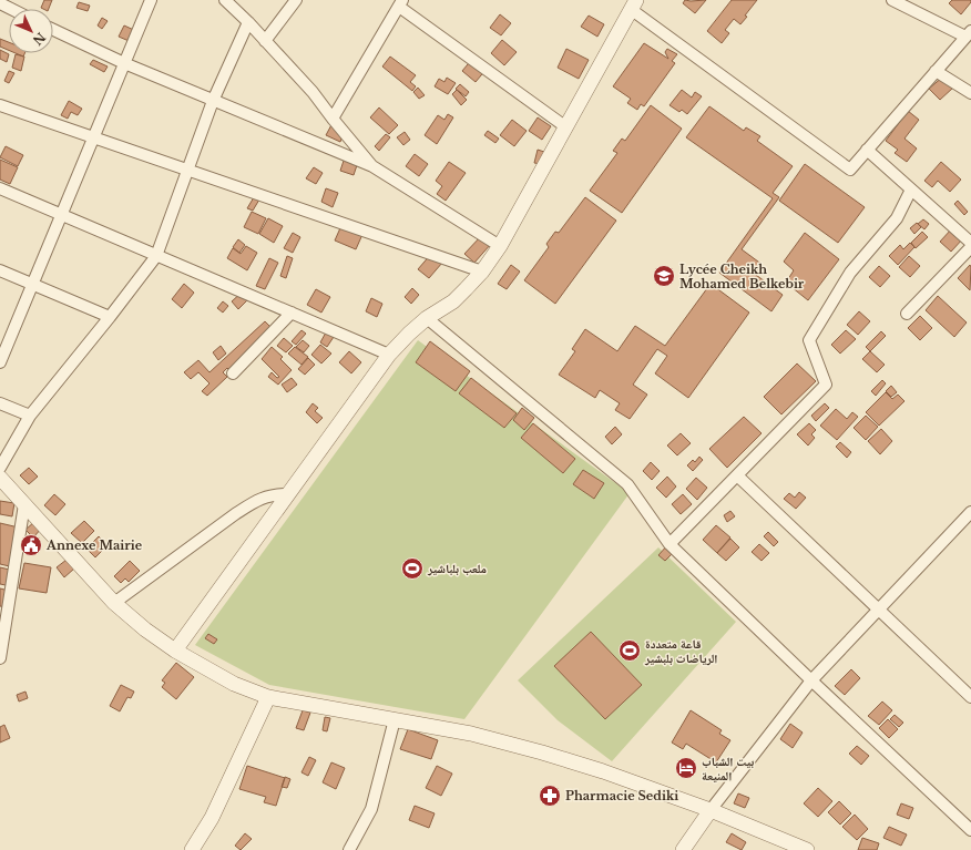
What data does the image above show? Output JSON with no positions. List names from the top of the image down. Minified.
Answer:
{"places":{"school or university":["Lycée Cheikh Mohamed Belkebir"],"public building":["Annexe Mairie"],"sports":["ملعب بلباشير","قاعة متعددة الرياضات بلبشير"],"hotel":["بيت الشباب المنيعة"],"pharmacy":["Pharmacie Sediki"]},"north":"bottom right"}
